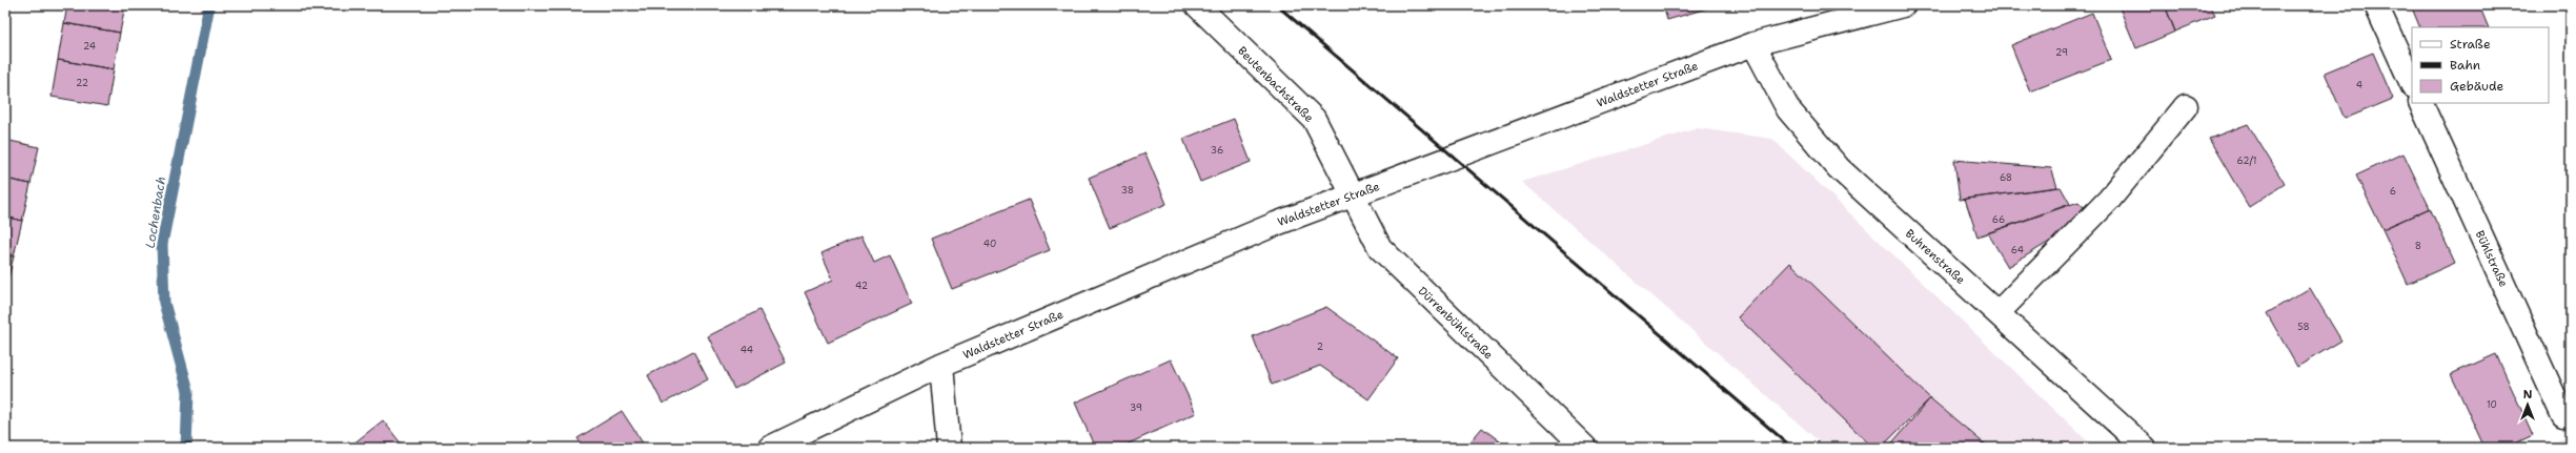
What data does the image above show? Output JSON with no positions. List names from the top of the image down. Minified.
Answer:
{"streets":{"street":["Beutenbachstraße","Waldstetter Straße","Buhrenstraße","Bühlstraße","Dürrenbühlstraße"]},"crossings":[["Beutenbachstraße","Waldstetter Straße"],["Beutenbachstraße","Dürrenbühlstraße"],["Waldstetter Straße","Buhrenstraße"],["Waldstetter Straße","Dürrenbühlstraße"]],"water":["Lochenbach"],"house_numbers":["24","29","22","4","36","62/1","68","38","6","66","40","8","64","42","58","2","44","10","39"],"legend":["Straße","Bahn","Gebäude"],"north":"top"}
